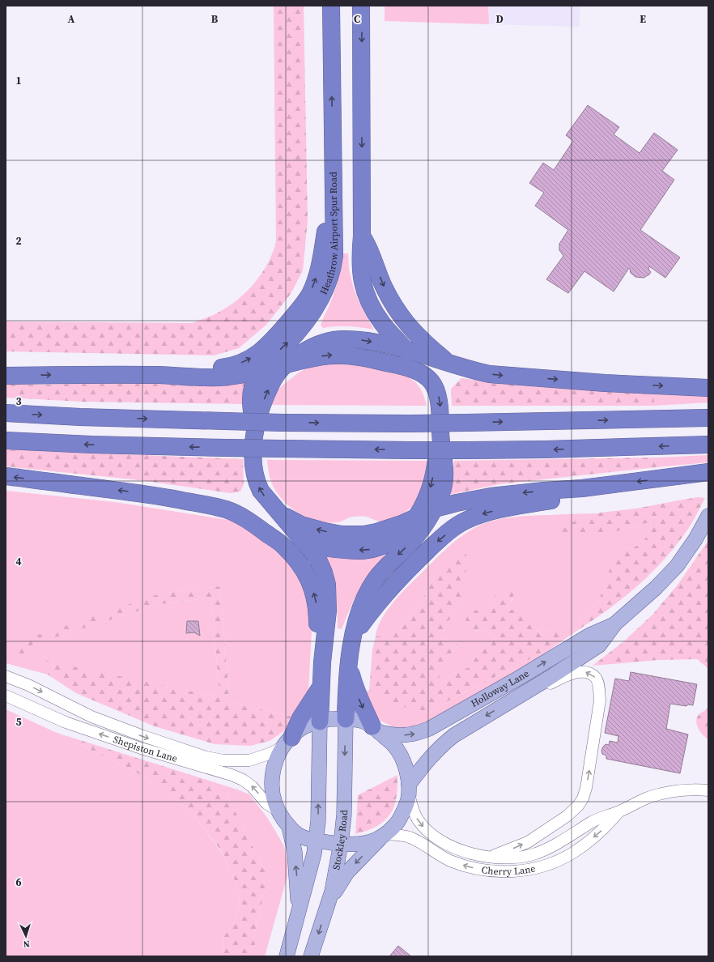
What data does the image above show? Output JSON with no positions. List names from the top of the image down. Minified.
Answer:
{"streets":{"highway":["Heathrow Airport Spur Road"],"main road":["Holloway Lane","Stockley Road"],"street":["Shepiston Lane","Cherry Lane"]},"crossings":[["Holloway Lane","Cherry Lane"]],"north":"bottom","grid":{"columns":["A","B","C","D","E"],"rows":["1","2","3","4","5","6"]}}
